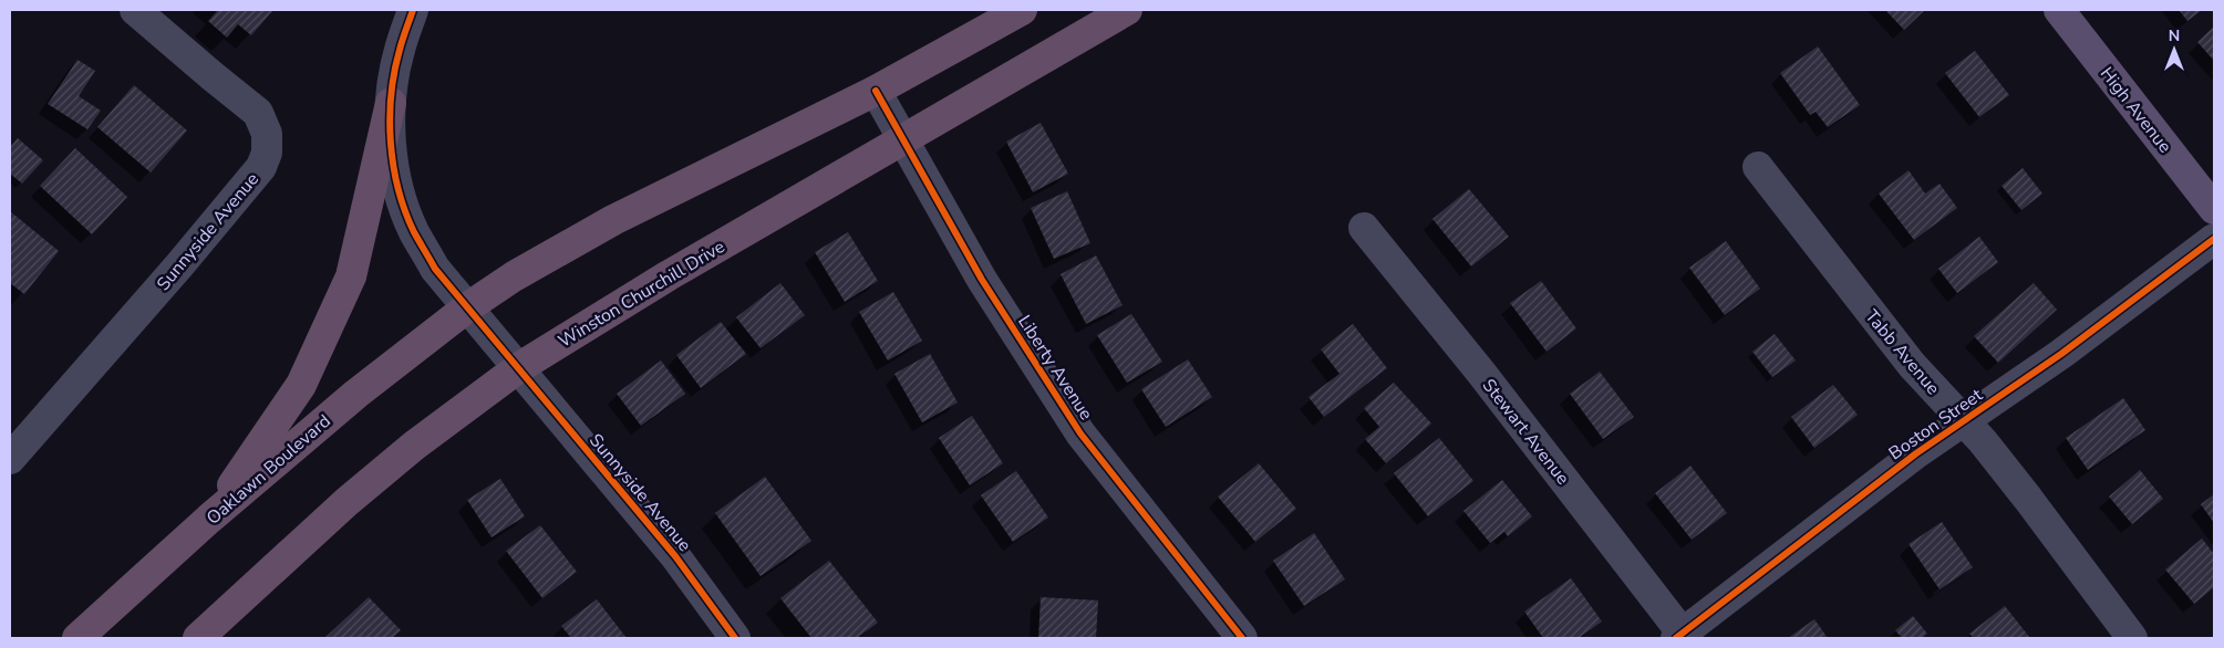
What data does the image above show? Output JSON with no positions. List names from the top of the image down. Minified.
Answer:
{"streets":{"highway":["Winston Churchill Drive","Oaklawn Boulevard"],"main road":["High Avenue"],"street":["Sunnyside Avenue","Tabb Avenue","Liberty Avenue","Boston Street","Stewart Avenue"]},"crossings":[["Sunnyside Avenue","Winston Churchill Drive"],["Winston Churchill Drive","Liberty Avenue"],["Tabb Avenue","Boston Street"],["Boston Street","Stewart Avenue"]],"north":"top"}
